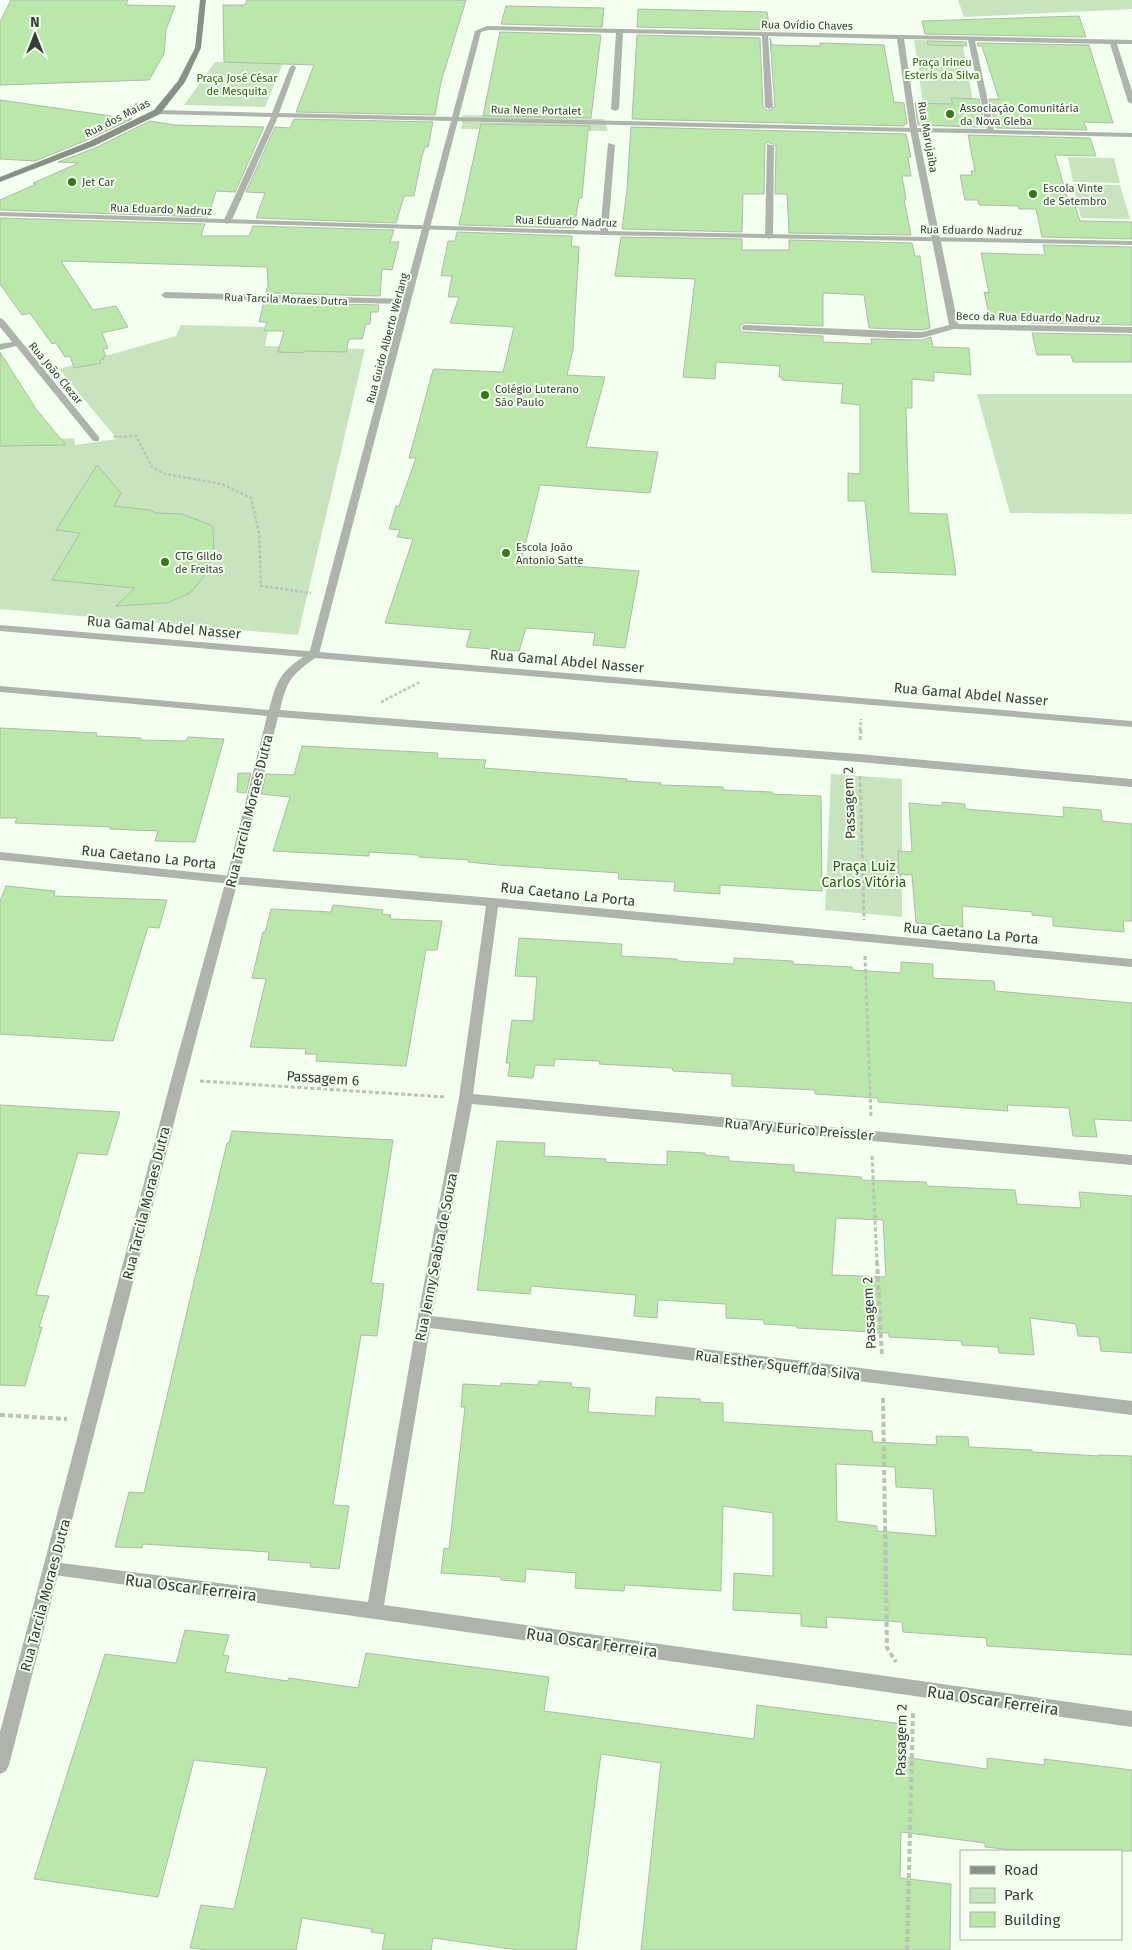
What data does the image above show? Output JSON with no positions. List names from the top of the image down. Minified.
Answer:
{"streets":{"main road":["Rua dos Maias"],"street":["Rua Ovídio Chaves","Rua Nene Portalet","Rua Marujaíba","Rua Eduardo Nadruz","Rua Tarcila Moraes Dutra","Beco da Rua Eduardo Nadruz","Rua Guido Alberto Werlang","Rua João Clezar","Rua Gamal Abdel Nasser","Rua Caetano La Porta","Rua Ary Eurico Preissler","Rua Jenny Seabra de Souza","Rua Esther Squeff da Silva","Rua Oscar Ferreira"],"path":["Passagem 2","Passagem 6"]},"crossings":[["Rua Ovídio Chaves","Rua Marujaíba"],["Rua Ovídio Chaves","Rua Guido Alberto Werlang"],["Rua Nene Portalet","Rua dos Maias"],["Rua Nene Portalet","Rua Marujaíba"],["Rua Nene Portalet","Rua Guido Alberto Werlang"],["Rua Marujaíba","Rua Eduardo Nadruz"],["Rua Marujaíba","Beco da Rua Eduardo Nadruz"],["Rua Eduardo Nadruz","Rua Guido Alberto Werlang"],["Rua Tarcila Moraes Dutra","Rua Guido Alberto Werlang"],["Rua Tarcila Moraes Dutra","Rua Gamal Abdel Nasser"],["Rua Tarcila Moraes Dutra","Rua Caetano La Porta"],["Rua Tarcila Moraes Dutra","Passagem 6"],["Rua Tarcila Moraes Dutra","Rua Oscar Ferreira"],["Rua Guido Alberto Werlang","Rua Gamal Abdel Nasser"],["Rua Gamal Abdel Nasser","Passagem 2"],["Passagem 2","Rua Caetano La Porta"],["Passagem 2","Rua Ary Eurico Preissler"],["Passagem 2","Rua Esther Squeff da Silva"],["Passagem 2","Rua Oscar Ferreira"],["Rua Caetano La Porta","Rua Jenny Seabra de Souza"],["Passagem 6","Rua Ary Eurico Preissler"],["Passagem 6","Rua Jenny Seabra de Souza"],["Rua Ary Eurico Preissler","Rua Jenny Seabra de Souza"],["Rua Jenny Seabra de Souza","Rua Esther Squeff da Silva"],["Rua Jenny Seabra de Souza","Rua Oscar Ferreira"]],"parks":["Praça Irineu Esteris da Silva","Praça José César de Mesquita","Praça Luiz Carlos Vitória"],"places":["Associação Comunitária da Nova Gleba","Jet Car","Escola Vinte de Setembro","Colégio Luterano São Paulo","Escola João Antonio Satte","CTG Gildo de Freitas"],"legend":["Road","Park","Building"],"north":"top"}
